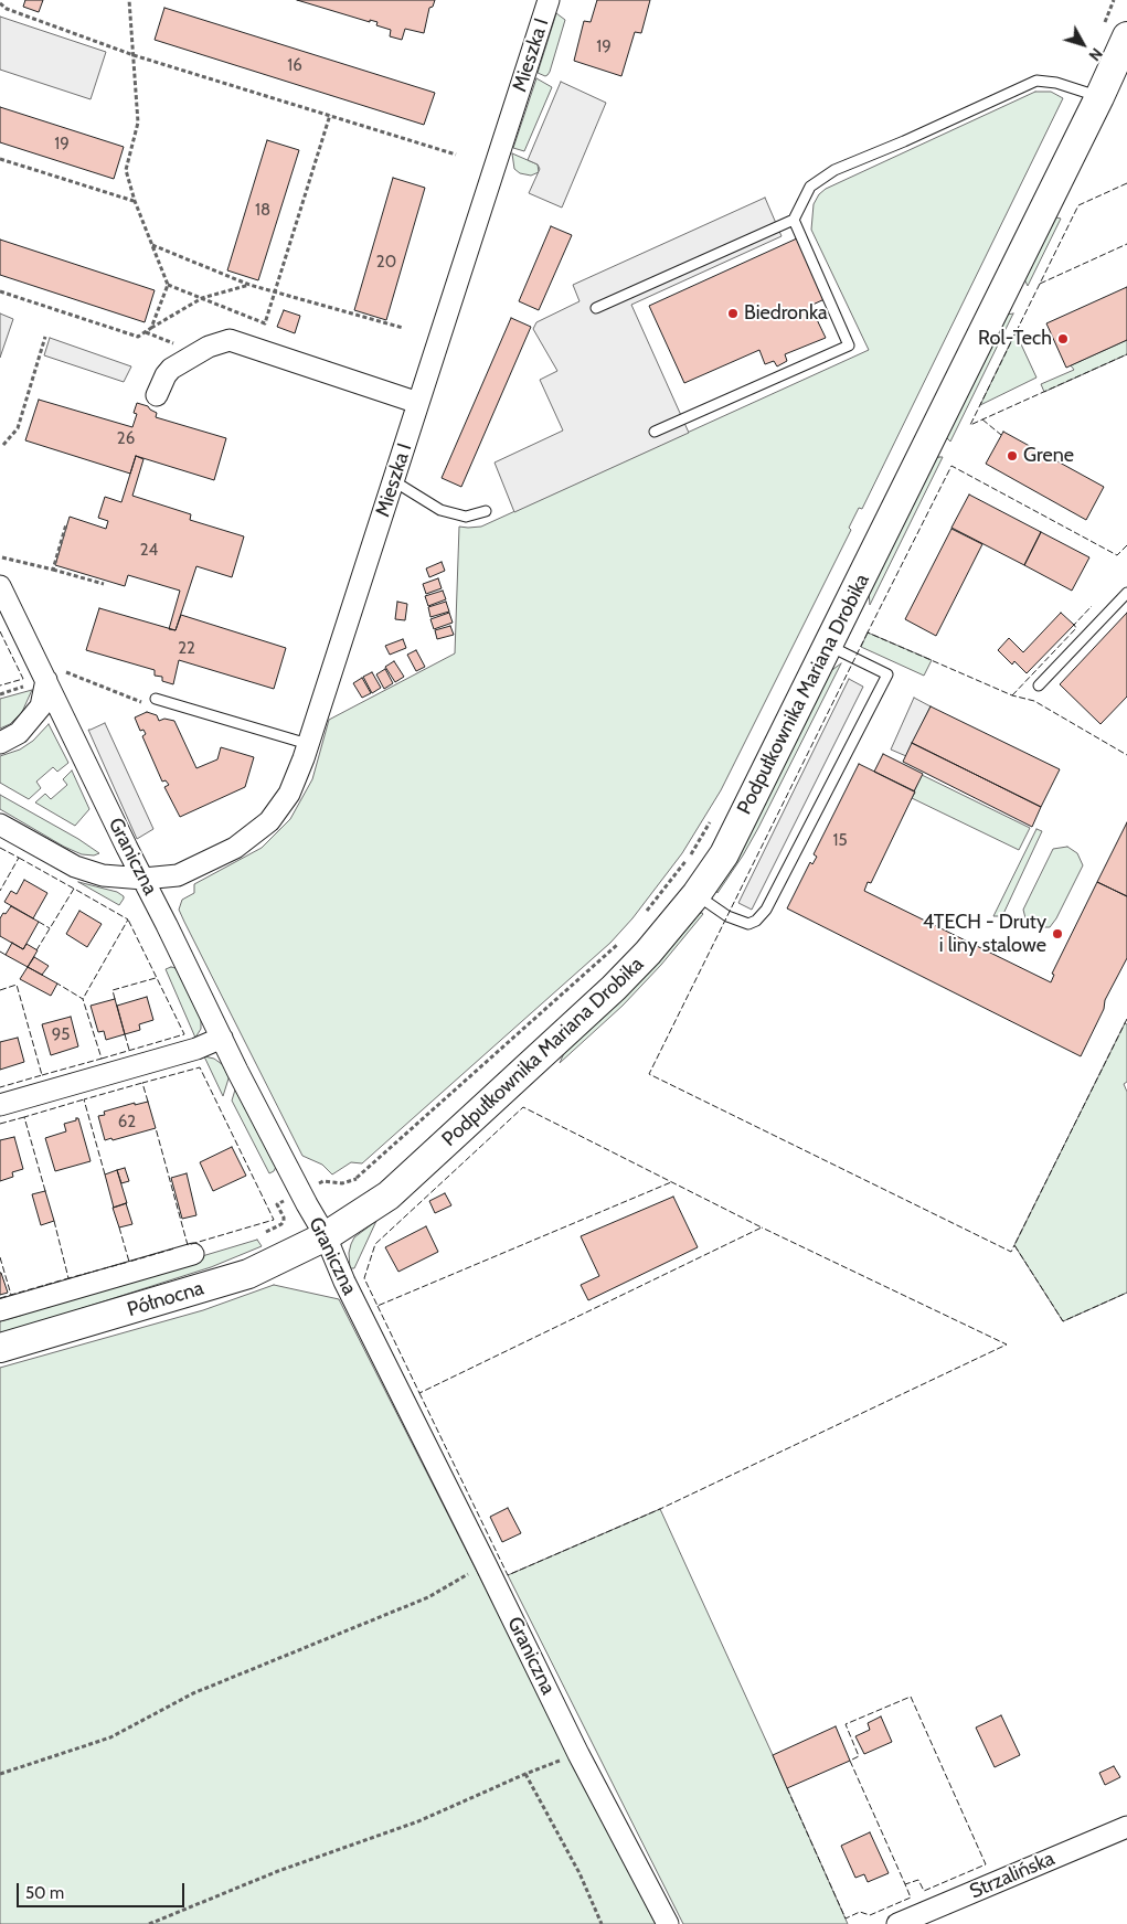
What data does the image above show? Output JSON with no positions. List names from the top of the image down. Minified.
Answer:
{"streets":{"main road":["Podpułkownika Mariana Drobika","Północna"],"street":["Mieszka I","Graniczna","Strzalińska"]},"crossings":[["Mieszka I","Graniczna"],["Podpułkownika Mariana Drobika","Graniczna"],["Podpułkownika Mariana Drobika","Północna"],["Graniczna","Północna"]],"places":["Biedronka","Rol-Tech","Grene","4TECH - Druty i liny stalowe"],"house_numbers":["19","16","19","18","20","26","24","22","15","95","62"],"scale_bar":"50 m","north":"bottom right"}
